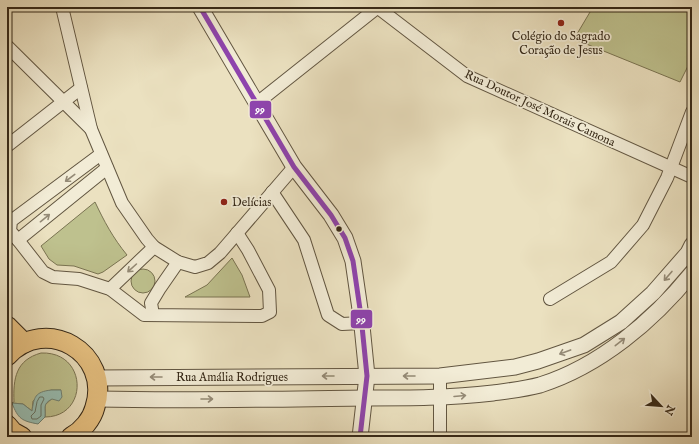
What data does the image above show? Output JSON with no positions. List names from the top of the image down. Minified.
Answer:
{"streets":{"street":["Rua Doutor José Morais Camona","Rua Amália Rodrigues"]},"places":["Colégio do Sagrado Coração de Jesus","Delícias"],"lines":["transit line 99"],"north":"bottom right"}
